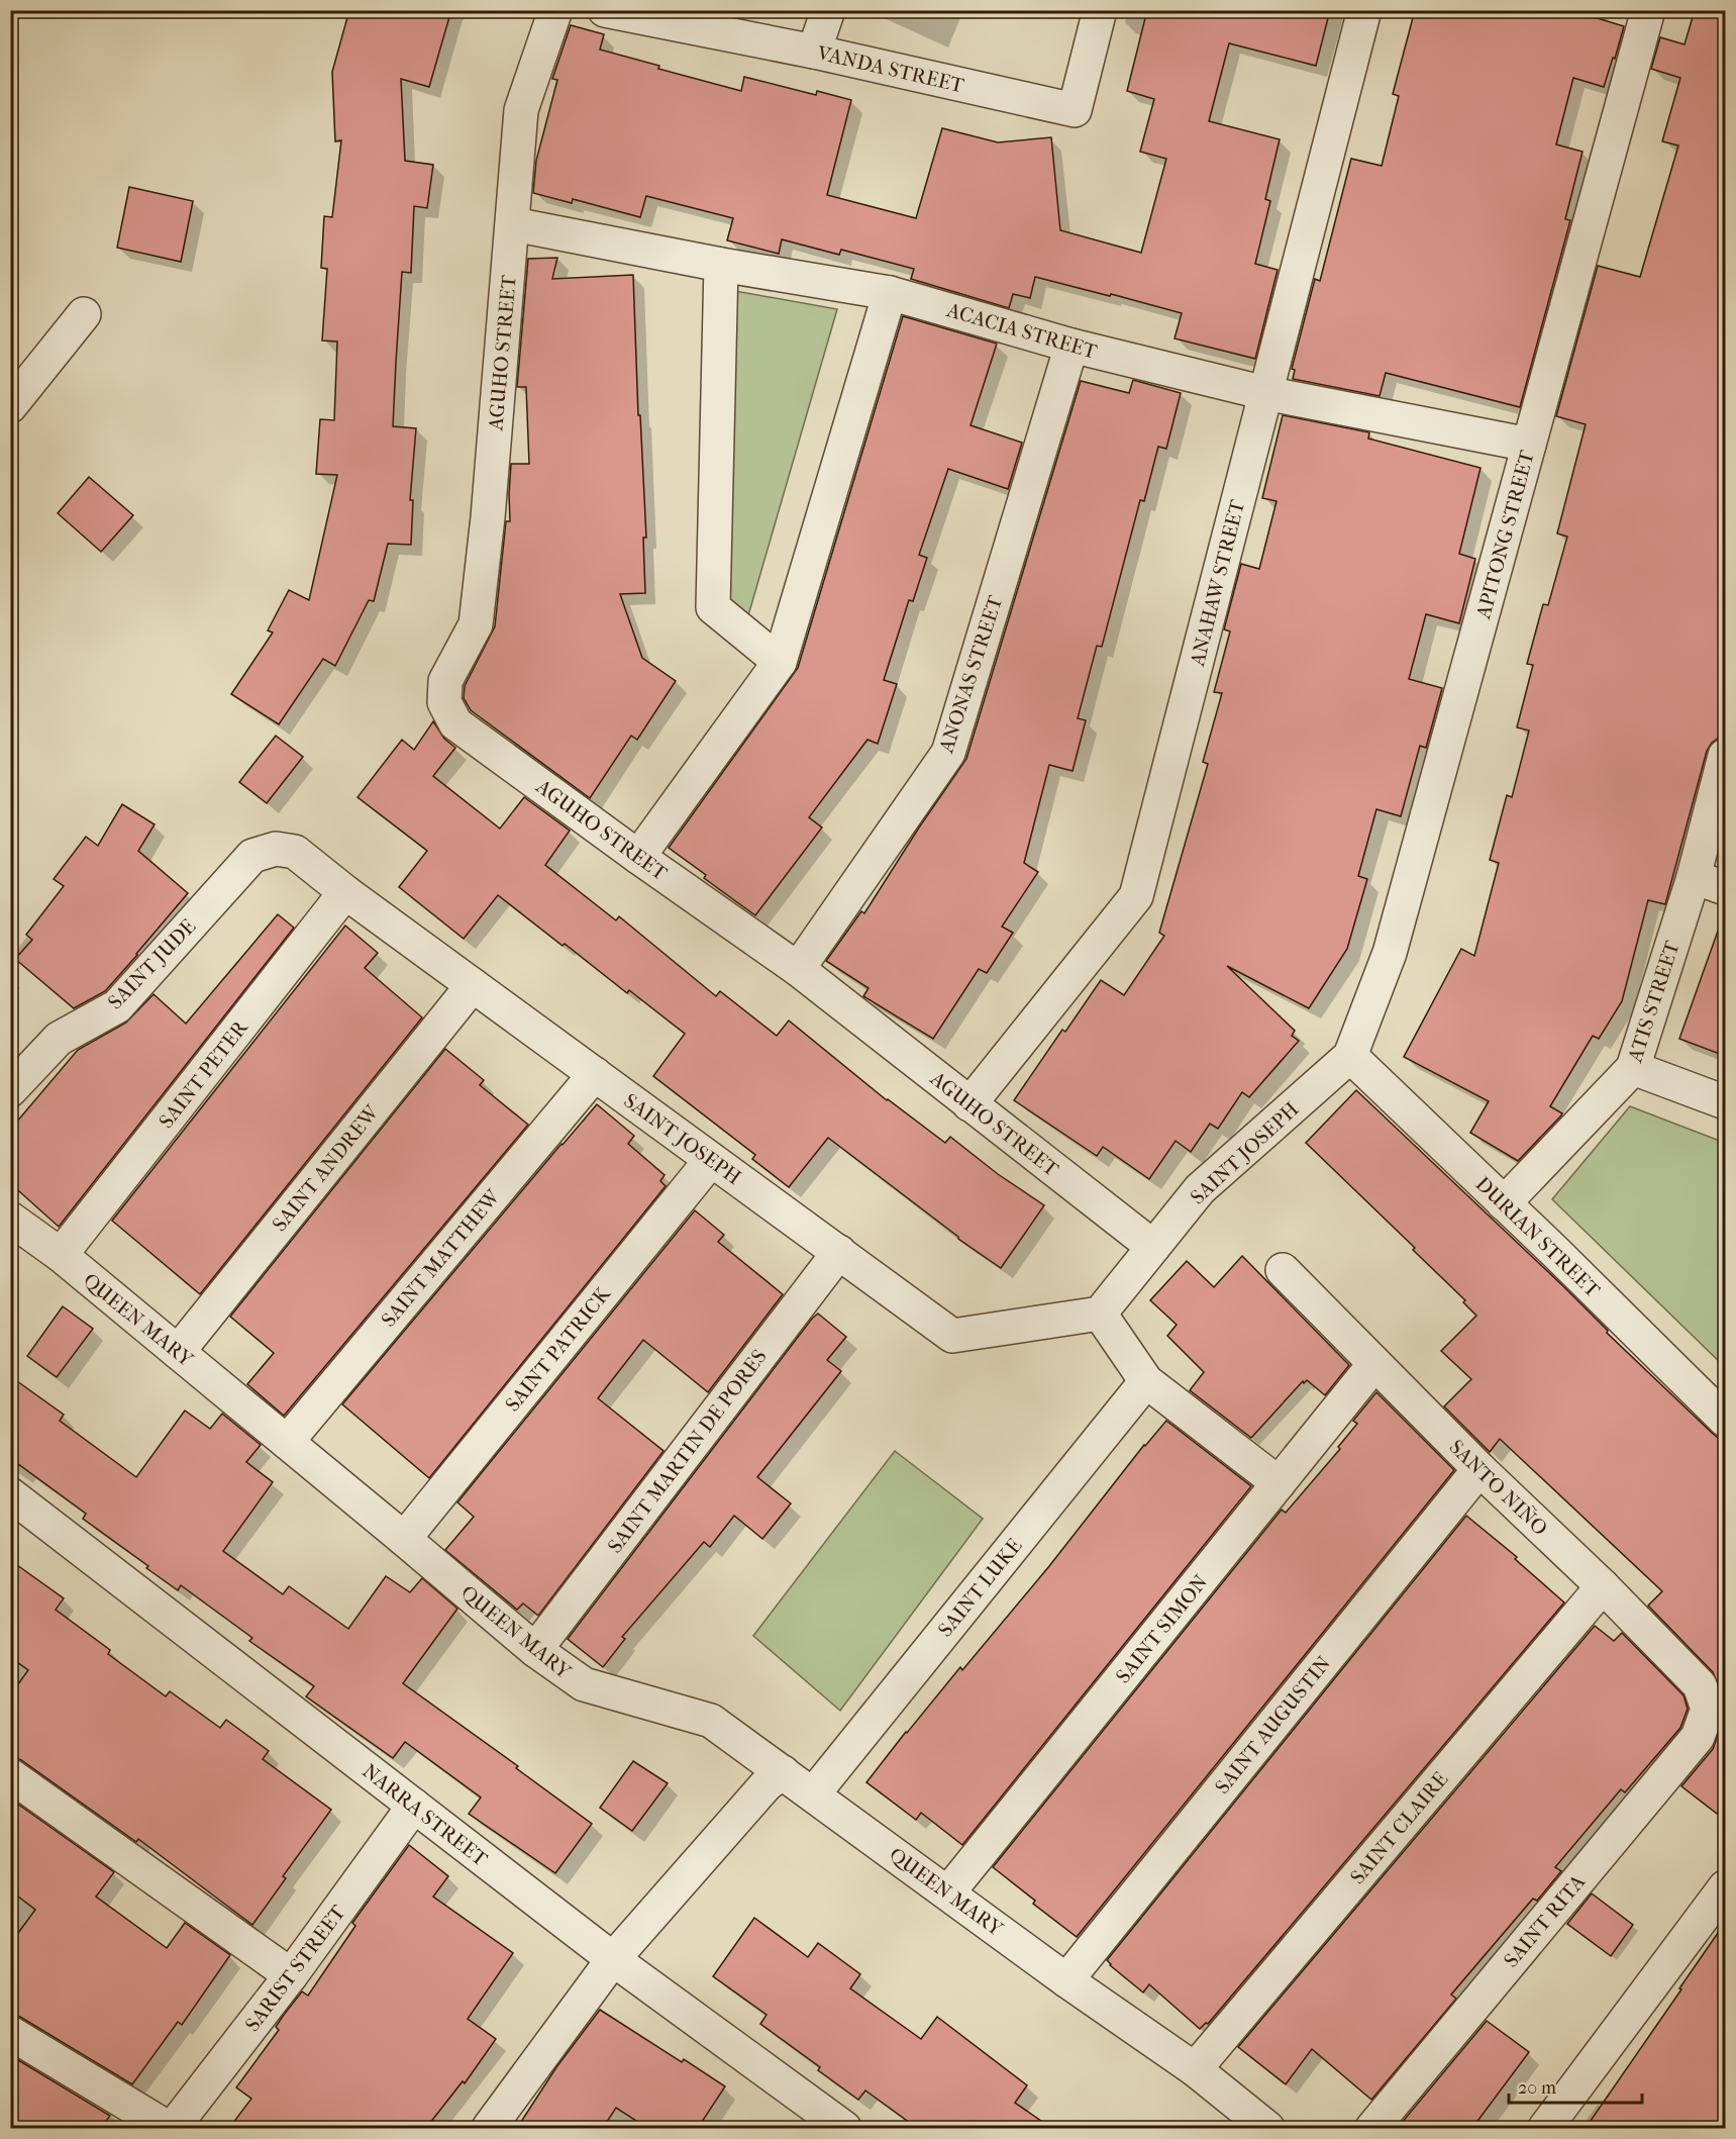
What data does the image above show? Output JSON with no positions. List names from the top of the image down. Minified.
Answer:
{"streets":{"street":["VANDA STREET","ACACIA STREET","AGUHO STREET","APITONG STREET","ANAHAW STREET","ANONAS STREET","SAINT JUDE","ATIS STREET","SAINT PETER","SAINT JOSEPH","SAINT ANDREW","DURIAN STREET","SAINT MATTHEW","QUEEN MARY","SAINT PATRICK","SAINT MARTIN DE PORES","SANTO NIÑO","SAINT LUKE","SAINT SIMON","SAINT AUGUSTIN","NARRA STREET","SAINT CLAIRE","SAINT RITA","SARIST STREET"]},"crossings":[["ACACIA STREET","AGUHO STREET"],["ACACIA STREET","APITONG STREET"],["ACACIA STREET","ANAHAW STREET"],["ACACIA STREET","ANONAS STREET"],["AGUHO STREET","ANAHAW STREET"],["AGUHO STREET","ANONAS STREET"],["AGUHO STREET","SAINT JOSEPH"],["APITONG STREET","SAINT JOSEPH"],["APITONG STREET","DURIAN STREET"],["SAINT JUDE","SAINT JOSEPH"],["ATIS STREET","DURIAN STREET"],["SAINT PETER","SAINT JOSEPH"],["SAINT PETER","QUEEN MARY"],["SAINT JOSEPH","SAINT ANDREW"],["SAINT JOSEPH","DURIAN STREET"],["SAINT JOSEPH","SAINT MATTHEW"],["SAINT JOSEPH","SAINT PATRICK"],["SAINT JOSEPH","SAINT MARTIN DE PORES"],["SAINT ANDREW","QUEEN MARY"],["SAINT MATTHEW","QUEEN MARY"],["QUEEN MARY","SAINT PATRICK"],["QUEEN MARY","SAINT MARTIN DE PORES"],["QUEEN MARY","SAINT LUKE"],["QUEEN MARY","SAINT SIMON"],["QUEEN MARY","SAINT AUGUSTIN"],["QUEEN MARY","SAINT CLAIRE"],["SANTO NIÑO","SAINT SIMON"],["SANTO NIÑO","SAINT AUGUSTIN"],["SANTO NIÑO","SAINT CLAIRE"],["SANTO NIÑO","SAINT RITA"],["NARRA STREET","SARIST STREET"]],"scale_bar":"20 m"}
